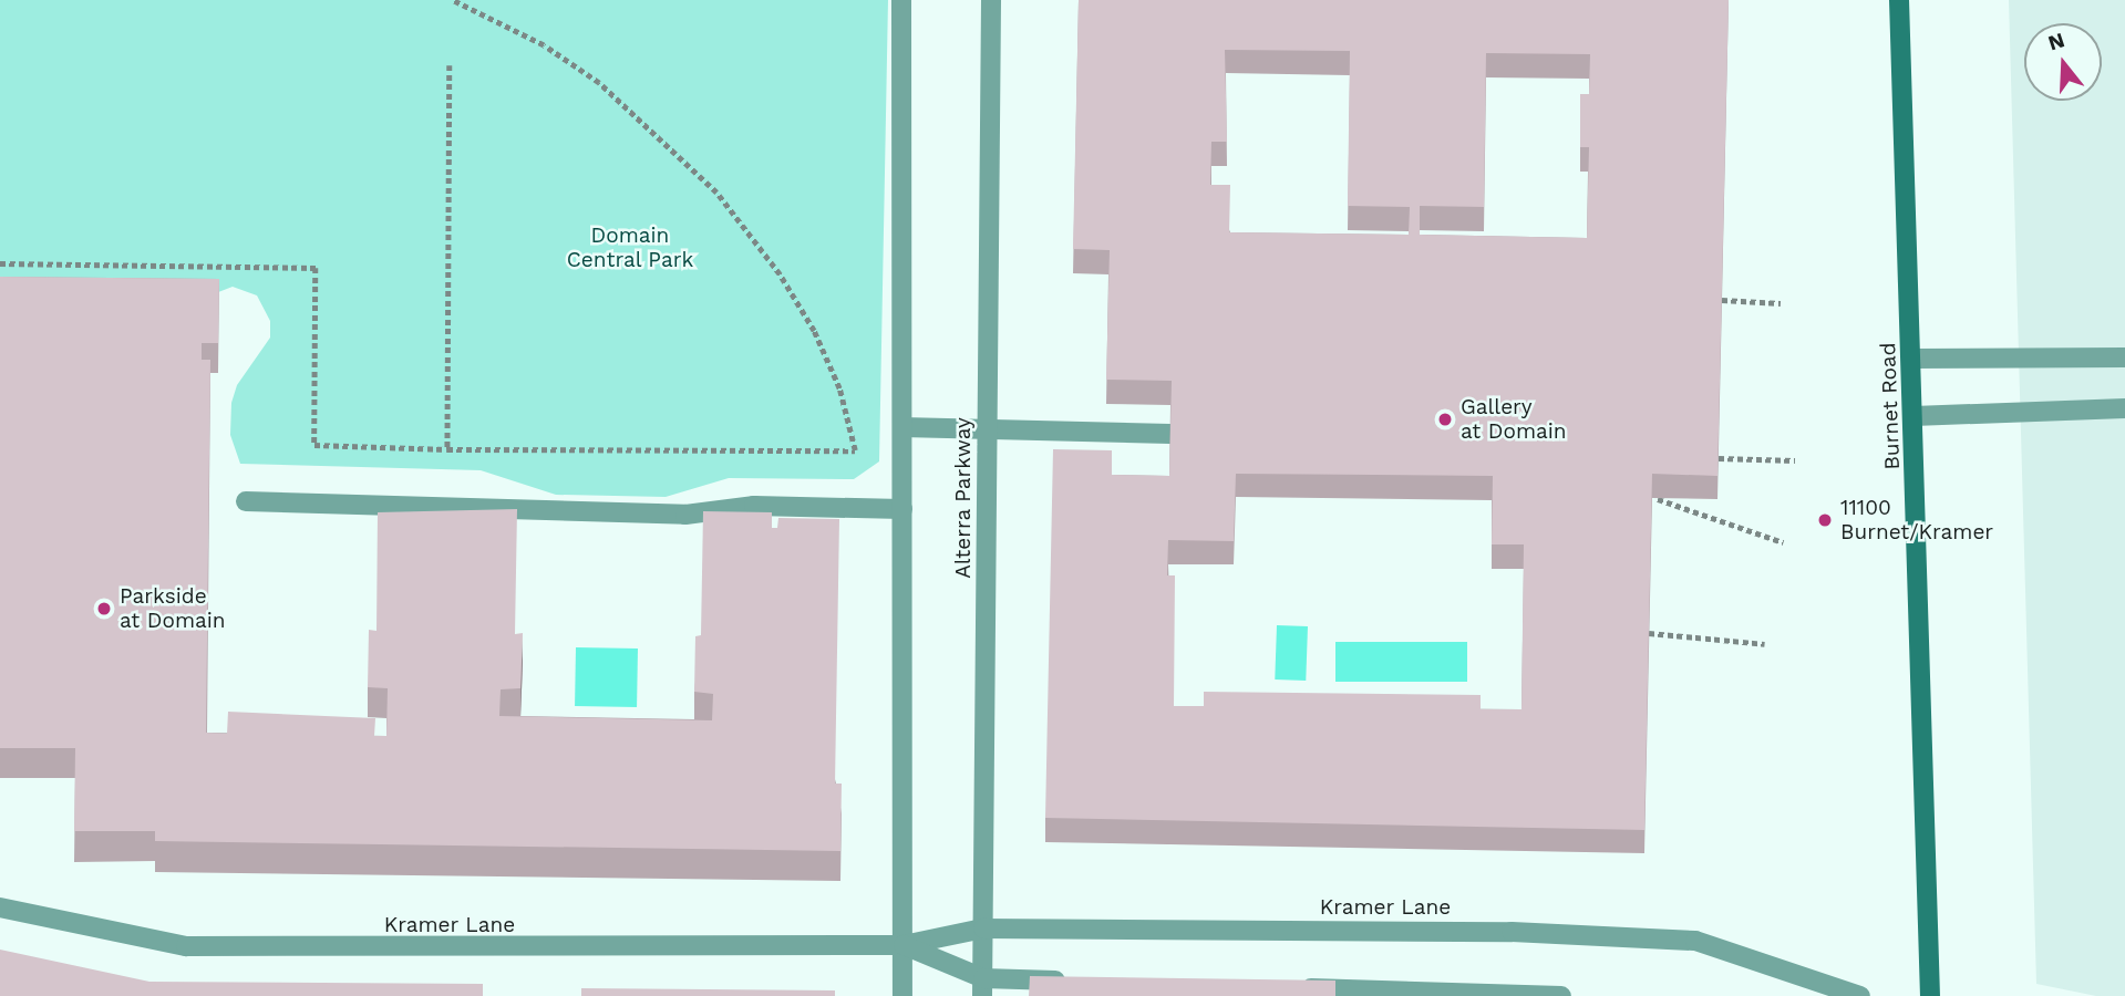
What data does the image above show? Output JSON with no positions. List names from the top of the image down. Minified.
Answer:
{"streets":{"main road":["Burnet Road"],"street":["Alterra Parkway","Kramer Lane"]},"crossings":[["Alterra Parkway","Kramer Lane"]],"parks":["Domain Central Park"],"places":["Gallery at Domain","11100 Burnet/Kramer","Parkside at Domain"],"north":"top"}
